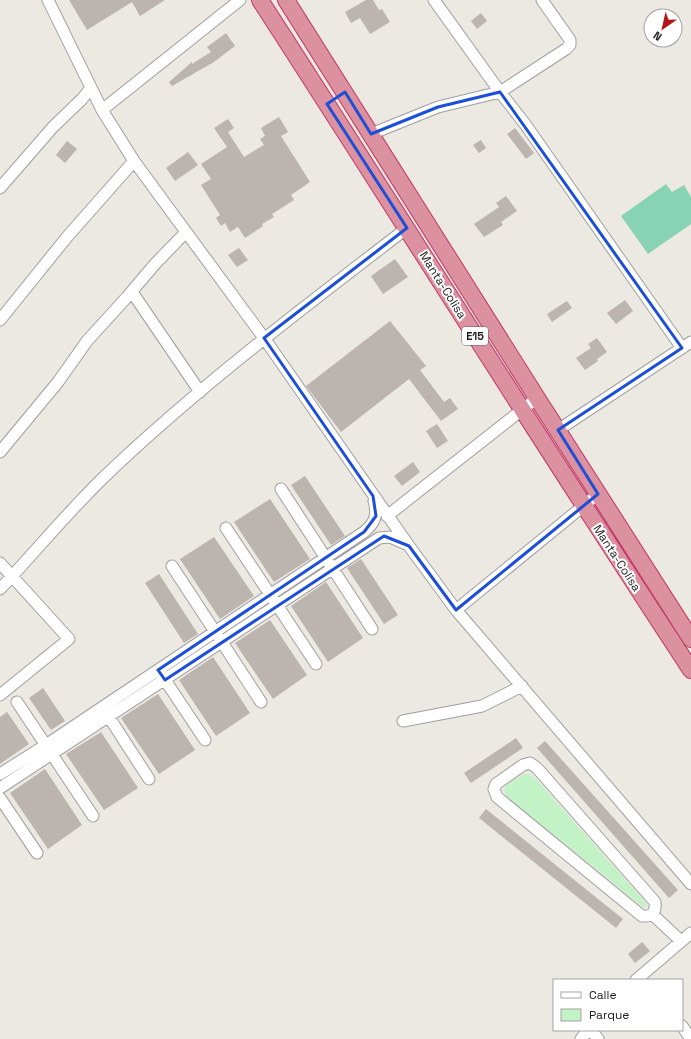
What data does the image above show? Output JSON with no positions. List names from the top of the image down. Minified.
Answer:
{"streets":{"highway":["Manta-Colisa","E15"]},"legend":["Calle","Parque"],"north":"bottom left"}
